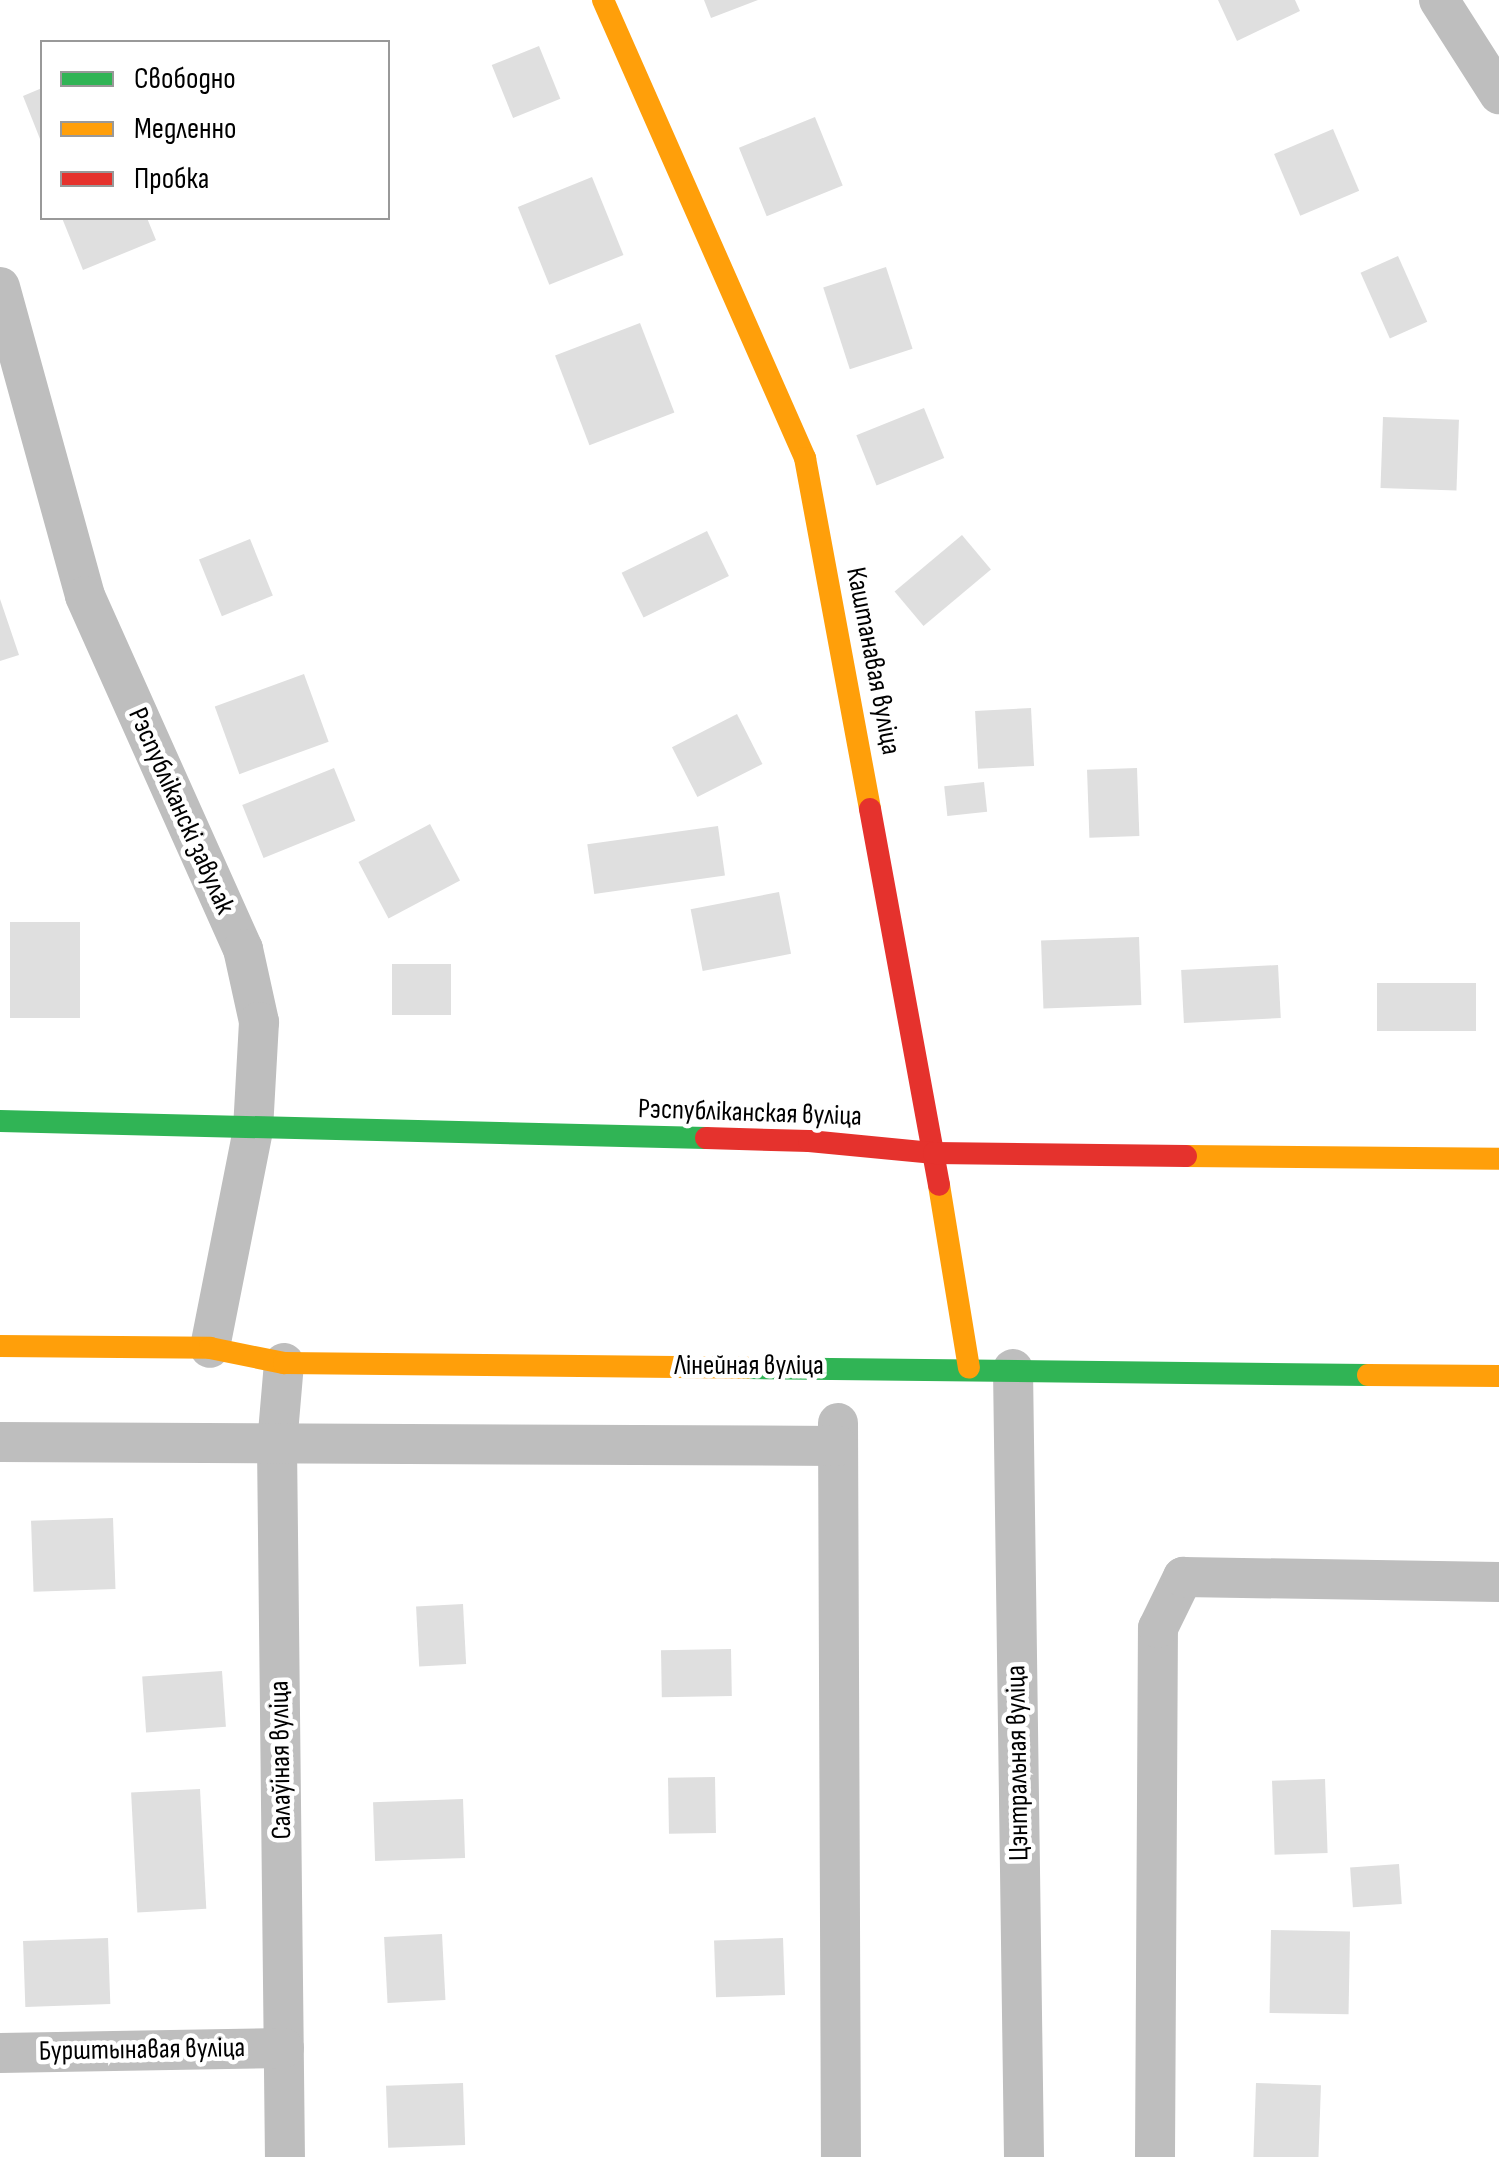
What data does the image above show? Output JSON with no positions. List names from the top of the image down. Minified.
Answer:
{"streets":{"street":["Каштанавая вуліца","Рэспубліканскі завулак","Рэспубліканская вуліца","Лінейная вуліца","Салаўіная вуліца","Цэнтральная вуліца","Бурштынавая вуліца"]},"crossings":[["Каштанавая вуліца","Рэспубліканская вуліца"],["Каштанавая вуліца","Лінейная вуліца"],["Рэспубліканскі завулак","Рэспубліканская вуліца"],["Рэспубліканскі завулак","Лінейная вуліца"],["Лінейная вуліца","Салаўіная вуліца"],["Лінейная вуліца","Цэнтральная вуліца"],["Салаўіная вуліца","Бурштынавая вуліца"]],"legend":["Свободно","Медленно","Пробка"]}
